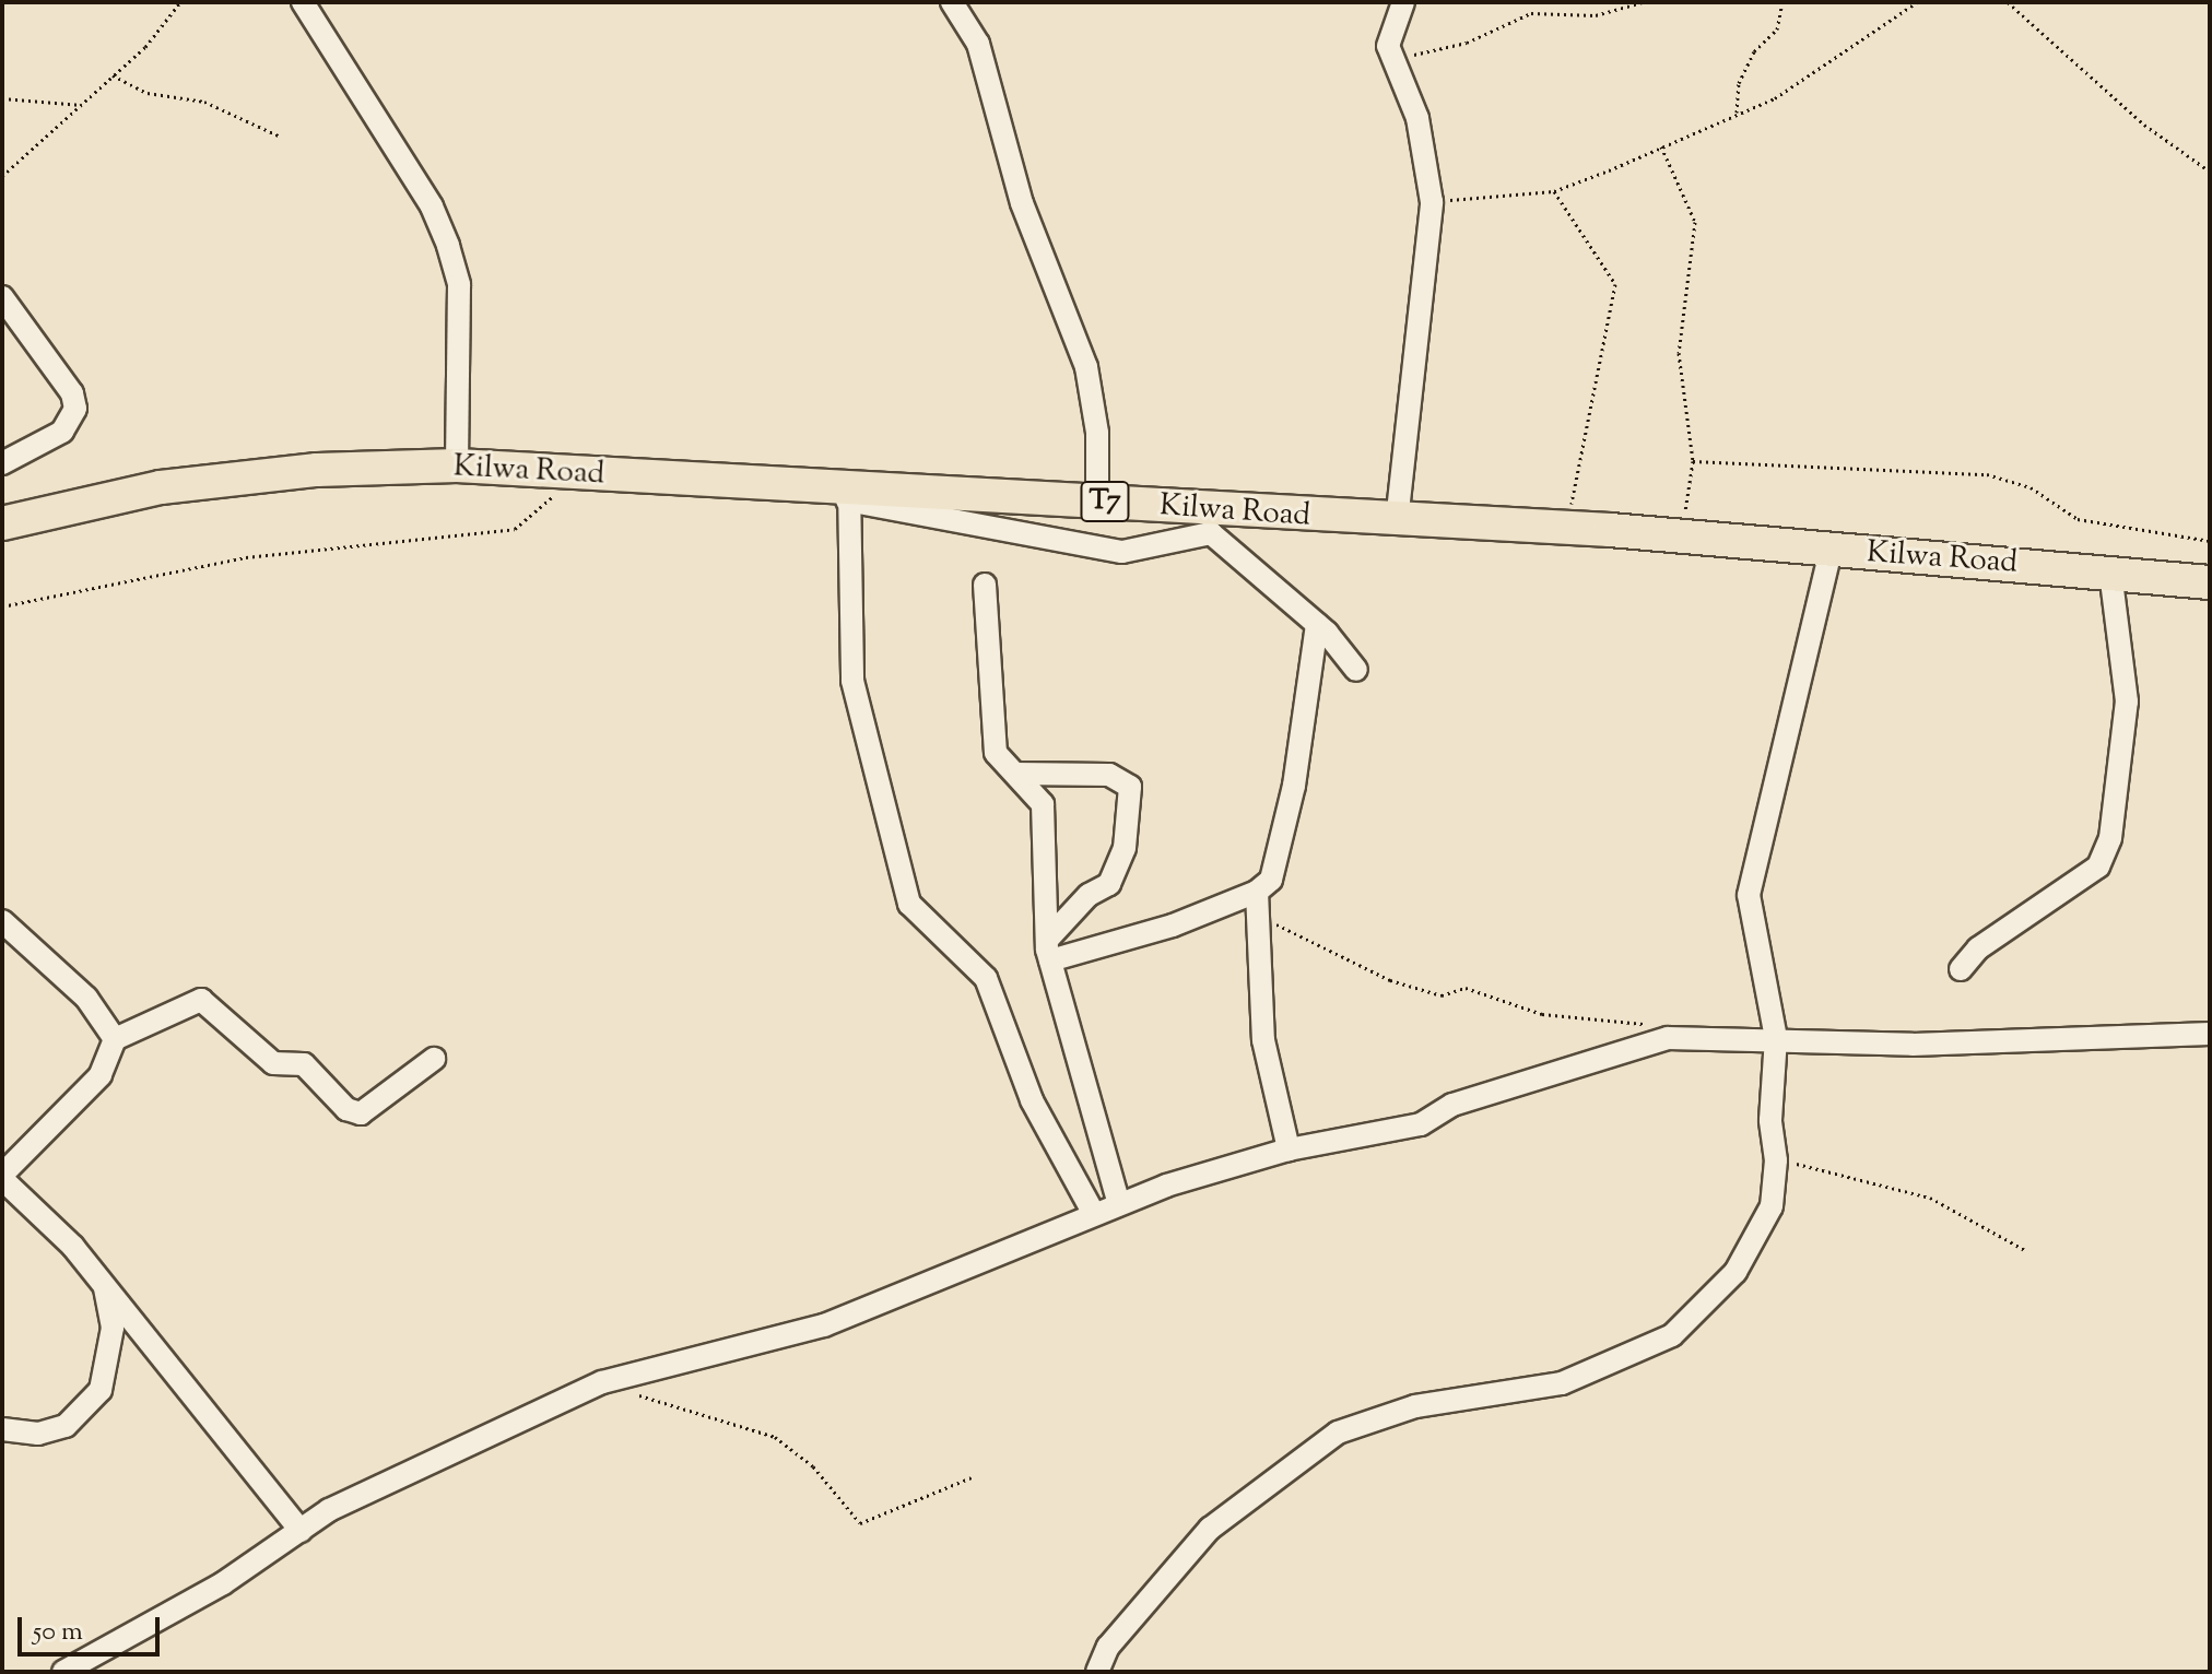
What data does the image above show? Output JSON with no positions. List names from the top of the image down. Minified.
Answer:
{"streets":{"highway":["Kilwa Road","T7"]},"scale_bar":"50 m"}
